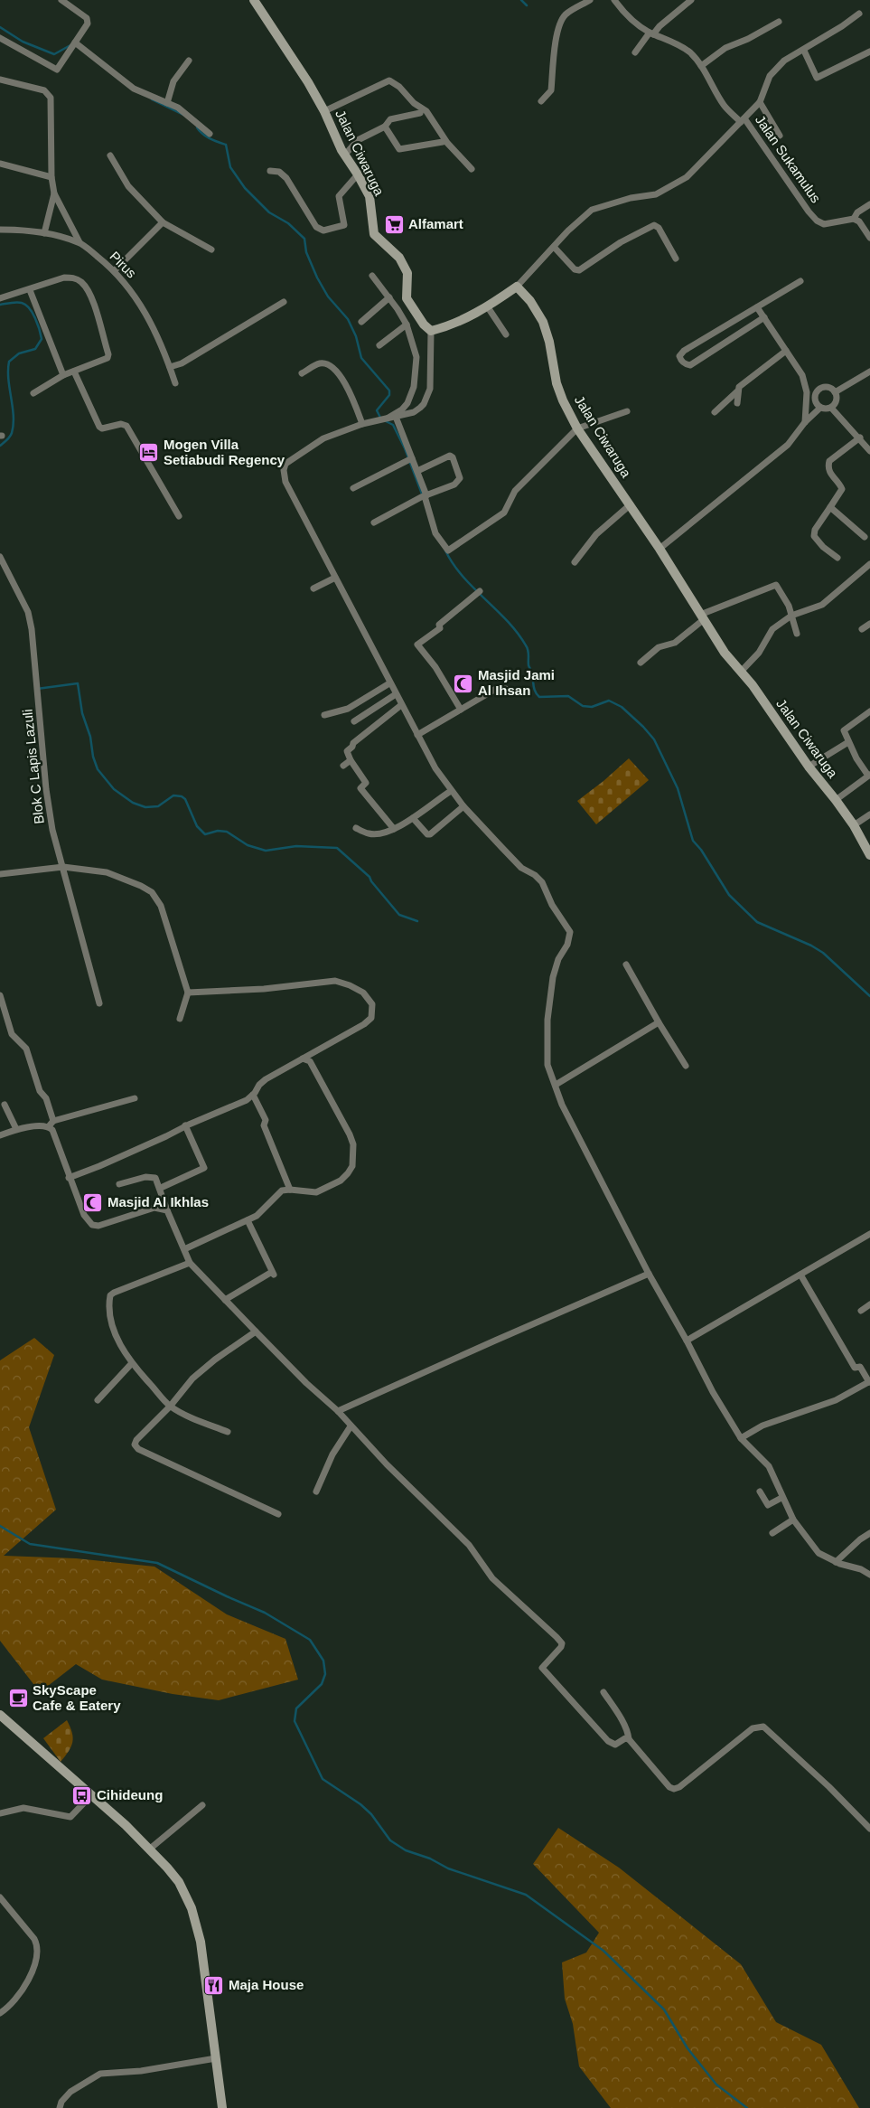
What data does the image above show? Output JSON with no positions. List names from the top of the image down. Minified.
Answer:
{"streets":{"street":["Jalan Ciwaruga","Jalan Sukamulus","Pirus","Blok C Lapis Lazuli"]},"crossings":[["Jalan Ciwaruga","Jalan Sukamulus"]],"places":{"supermarket":["Alfamart"],"hotel":["Mogen Villa Setiabudi Regency"],"mosque":["Masjid Jami Al Ihsan","Masjid Al Ikhlas"],"cafe":["SkyScape Cafe & Eatery"],"bus stop":["Cihideung"],"restaurant":["Maja House"]}}
